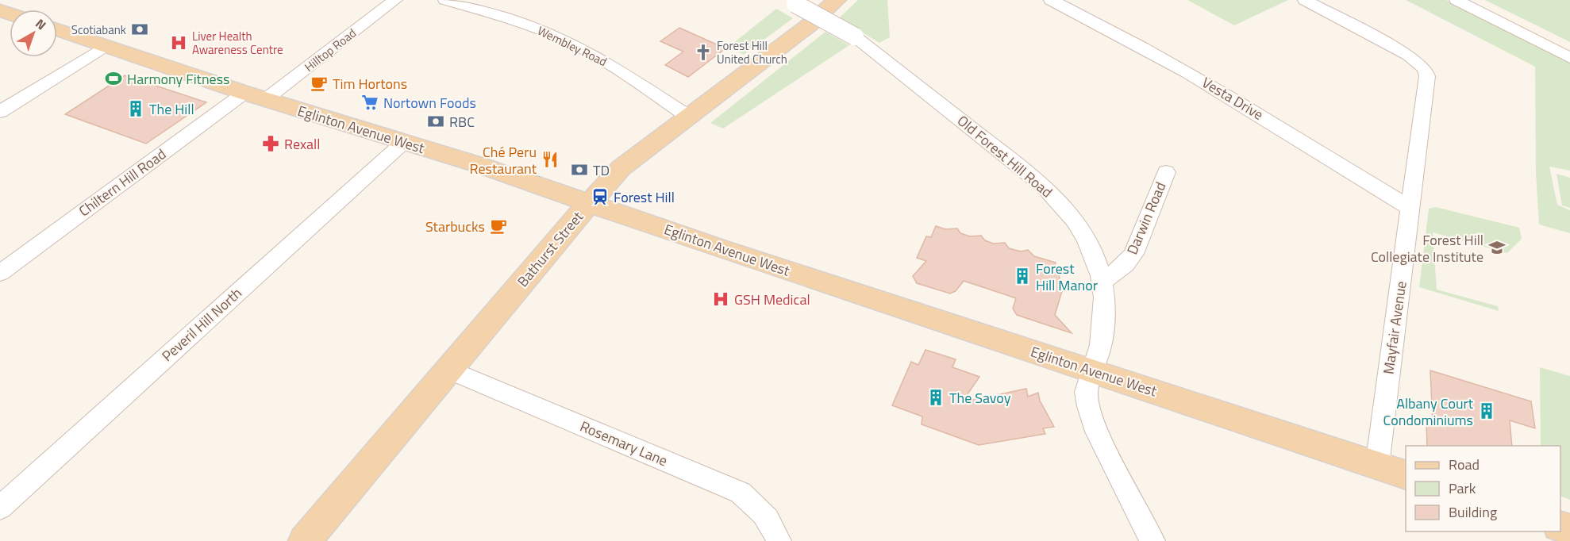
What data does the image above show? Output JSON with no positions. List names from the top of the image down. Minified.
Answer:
{"streets":{"main road":["Eglinton Avenue West","Bathurst Street"],"street":["Wembley Road","Hilltop Road","Vesta Drive","Old Forest Hill Road","Chiltern Hill Road","Darwin Road","Peveril Hill North","Mayfair Avenue","Rosemary Lane"]},"crossings":[["Wembley Road","Bathurst Street"],["Hilltop Road","Eglinton Avenue West"],["Vesta Drive","Mayfair Avenue"],["Eglinton Avenue West","Old Forest Hill Road"],["Eglinton Avenue West","Chiltern Hill Road"],["Eglinton Avenue West","Bathurst Street"],["Eglinton Avenue West","Peveril Hill North"],["Eglinton Avenue West","Mayfair Avenue"],["Old Forest Hill Road","Darwin Road"],["Bathurst Street","Rosemary Lane"]],"places":{"bank":["Scotiabank","RBC","TD"],"hospital":["Liver Health Awareness Centre","GSH Medical"],"church":["Forest Hill United Church"],"sports":["Harmony Fitness"],"cafe":["Tim Hortons","Starbucks"],"supermarket":["Nortown Foods"],"building":["The Hill","Forest Hill Manor","The Savoy","Albany Court Condominiums"],"pharmacy":["Rexall"],"restaurant":["Ché Peru Restaurant"],"station":["Forest Hill"],"school or university":["Forest Hill Collegiate Institute"]},"legend":["Road","Park","Building"],"north":"top right"}
